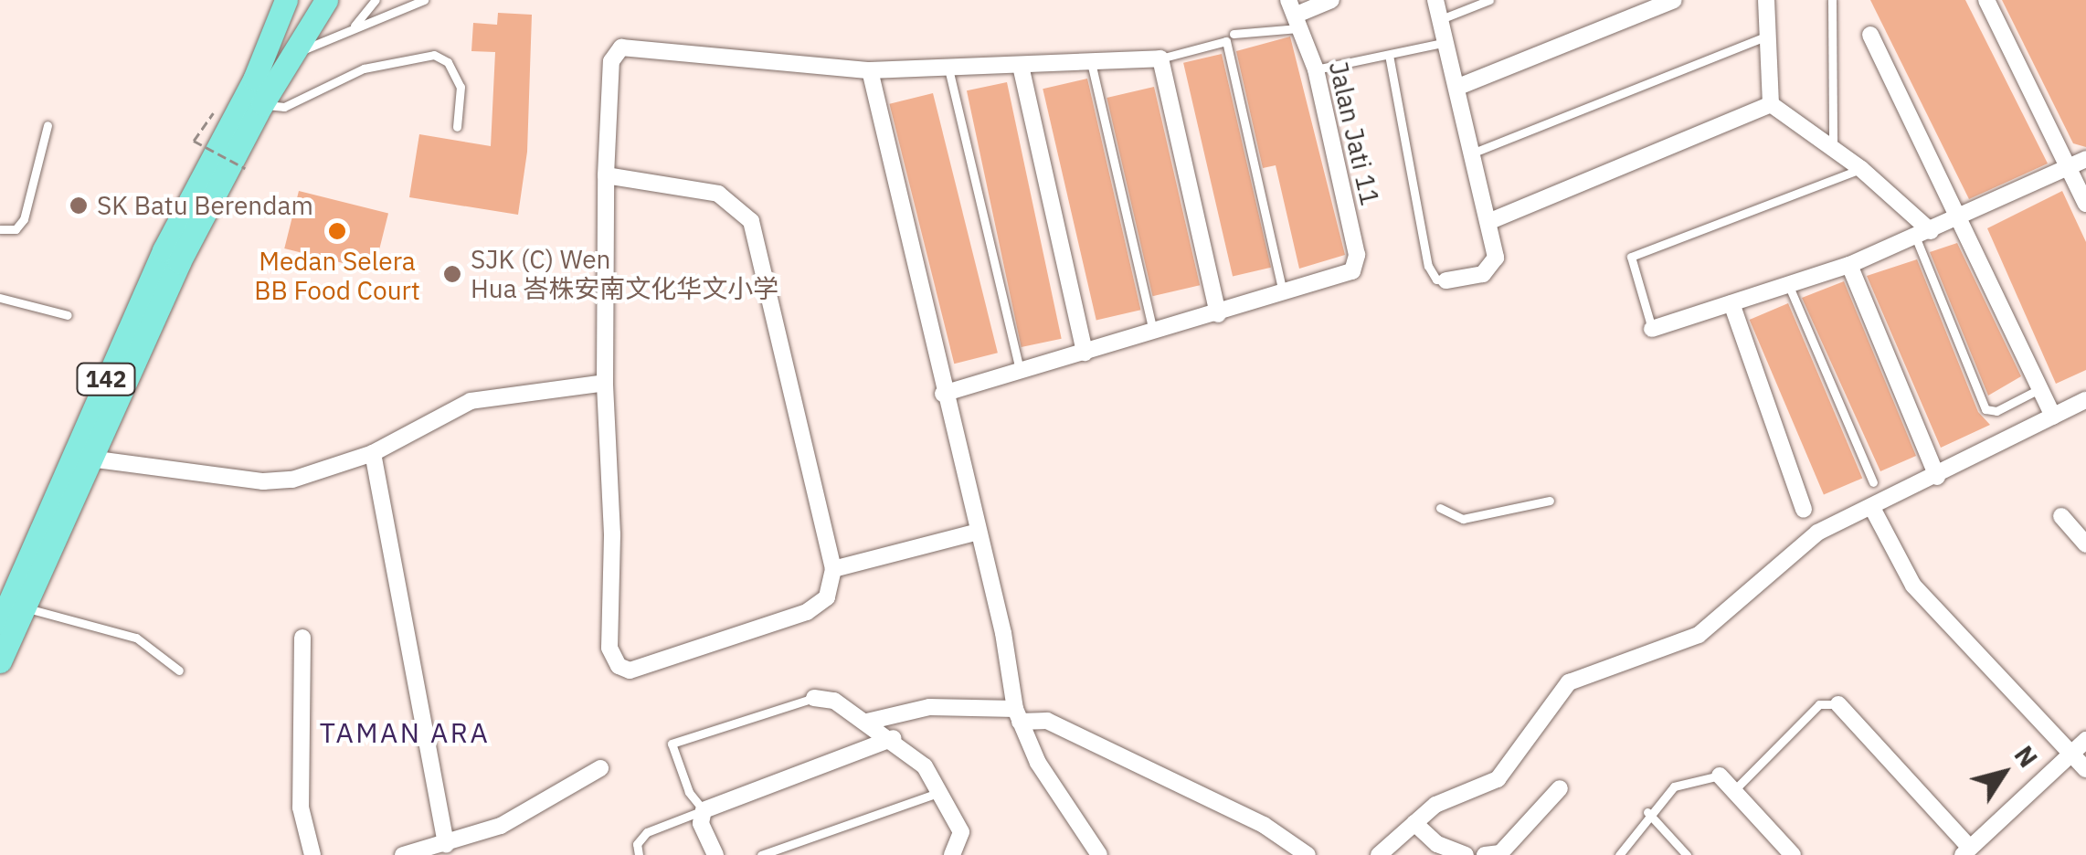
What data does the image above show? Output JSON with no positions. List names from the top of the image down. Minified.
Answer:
{"streets":{"main road":["142"],"street":["Jalan Jati 11"]},"districts":["TAMAN ARA"],"places":["SK Batu Berendam","Medan Selera BB Food Court","SJK (C) Wen Hua 峇株安南文化华文小学"],"north":"top right"}
